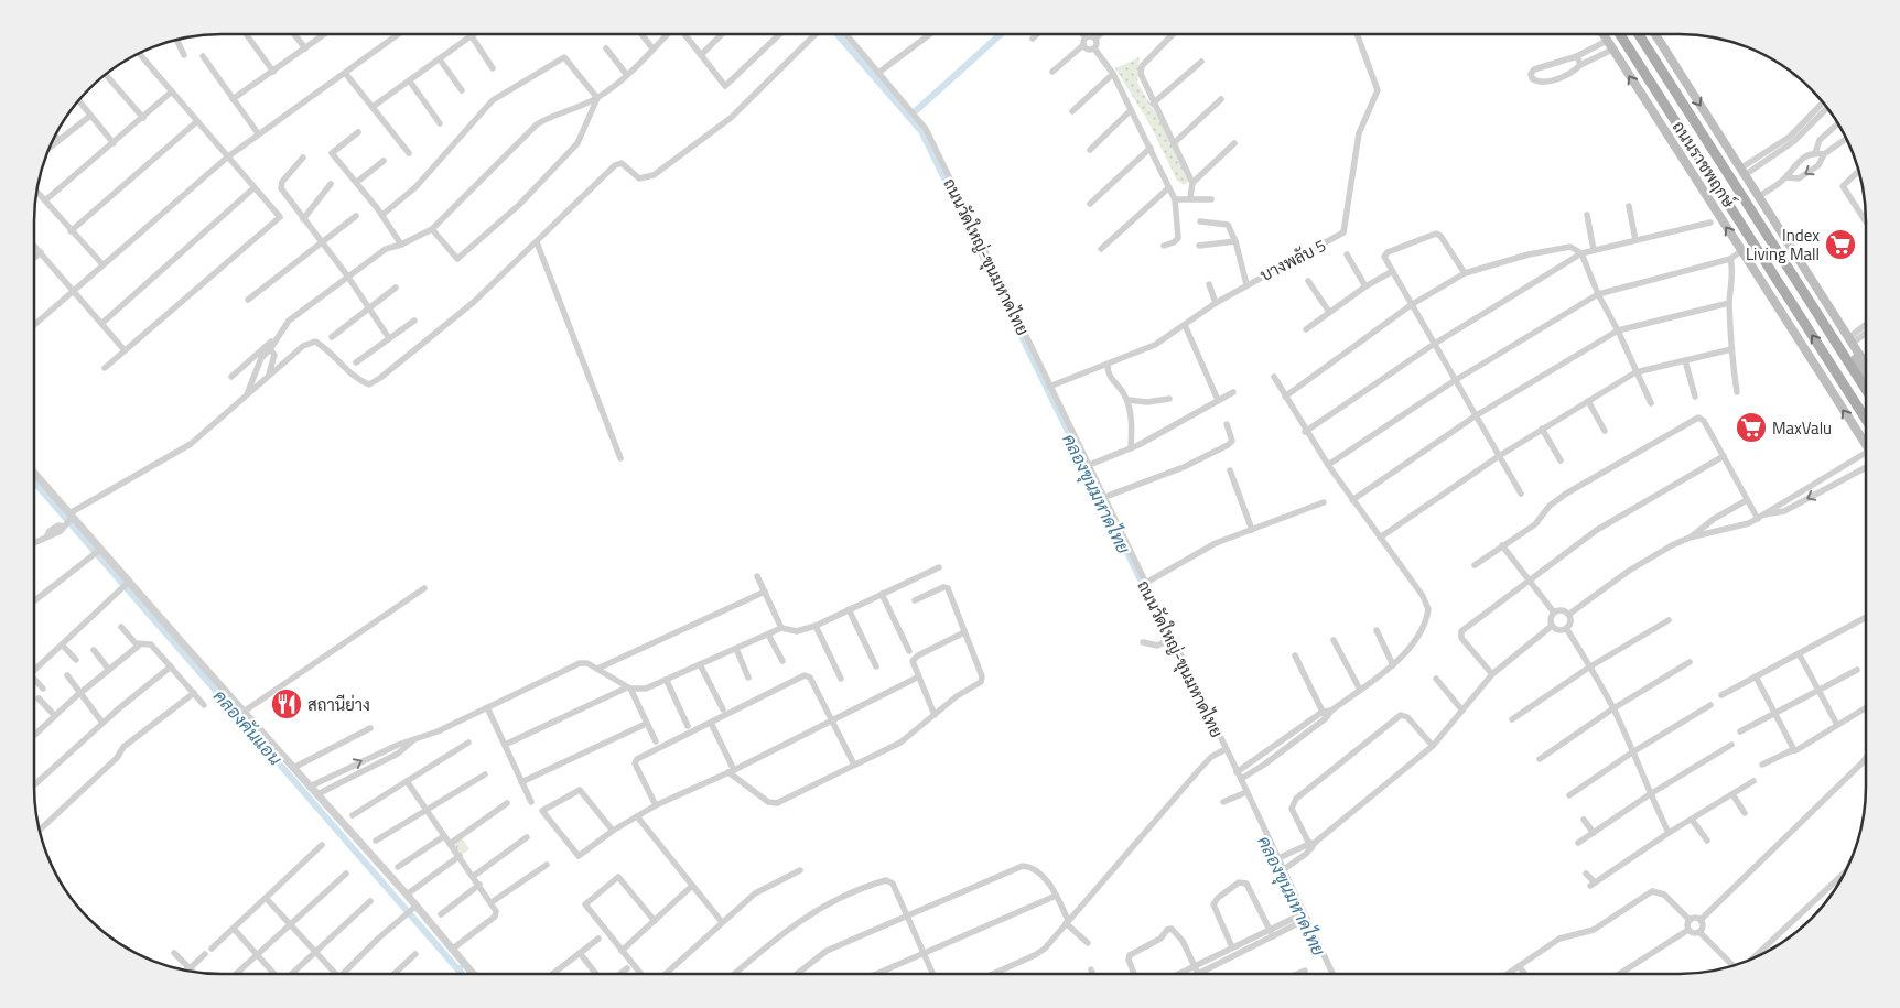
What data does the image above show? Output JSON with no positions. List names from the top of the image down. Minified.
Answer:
{"streets":{"main road":["ถนนราชพฤกษ์"],"street":["ถนนวัดใหญ่-ขุนมหาดไทย","บางพลับ 5"]},"crossings":[["ถนนวัดใหญ่-ขุนมหาดไทย","บางพลับ 5"]],"water":["คลองขุนมหาดไทย","คลองคันแอน"],"places":{"supermarket":["Index Living Mall","MaxValu"],"restaurant":["สถานีย่าง"]}}
